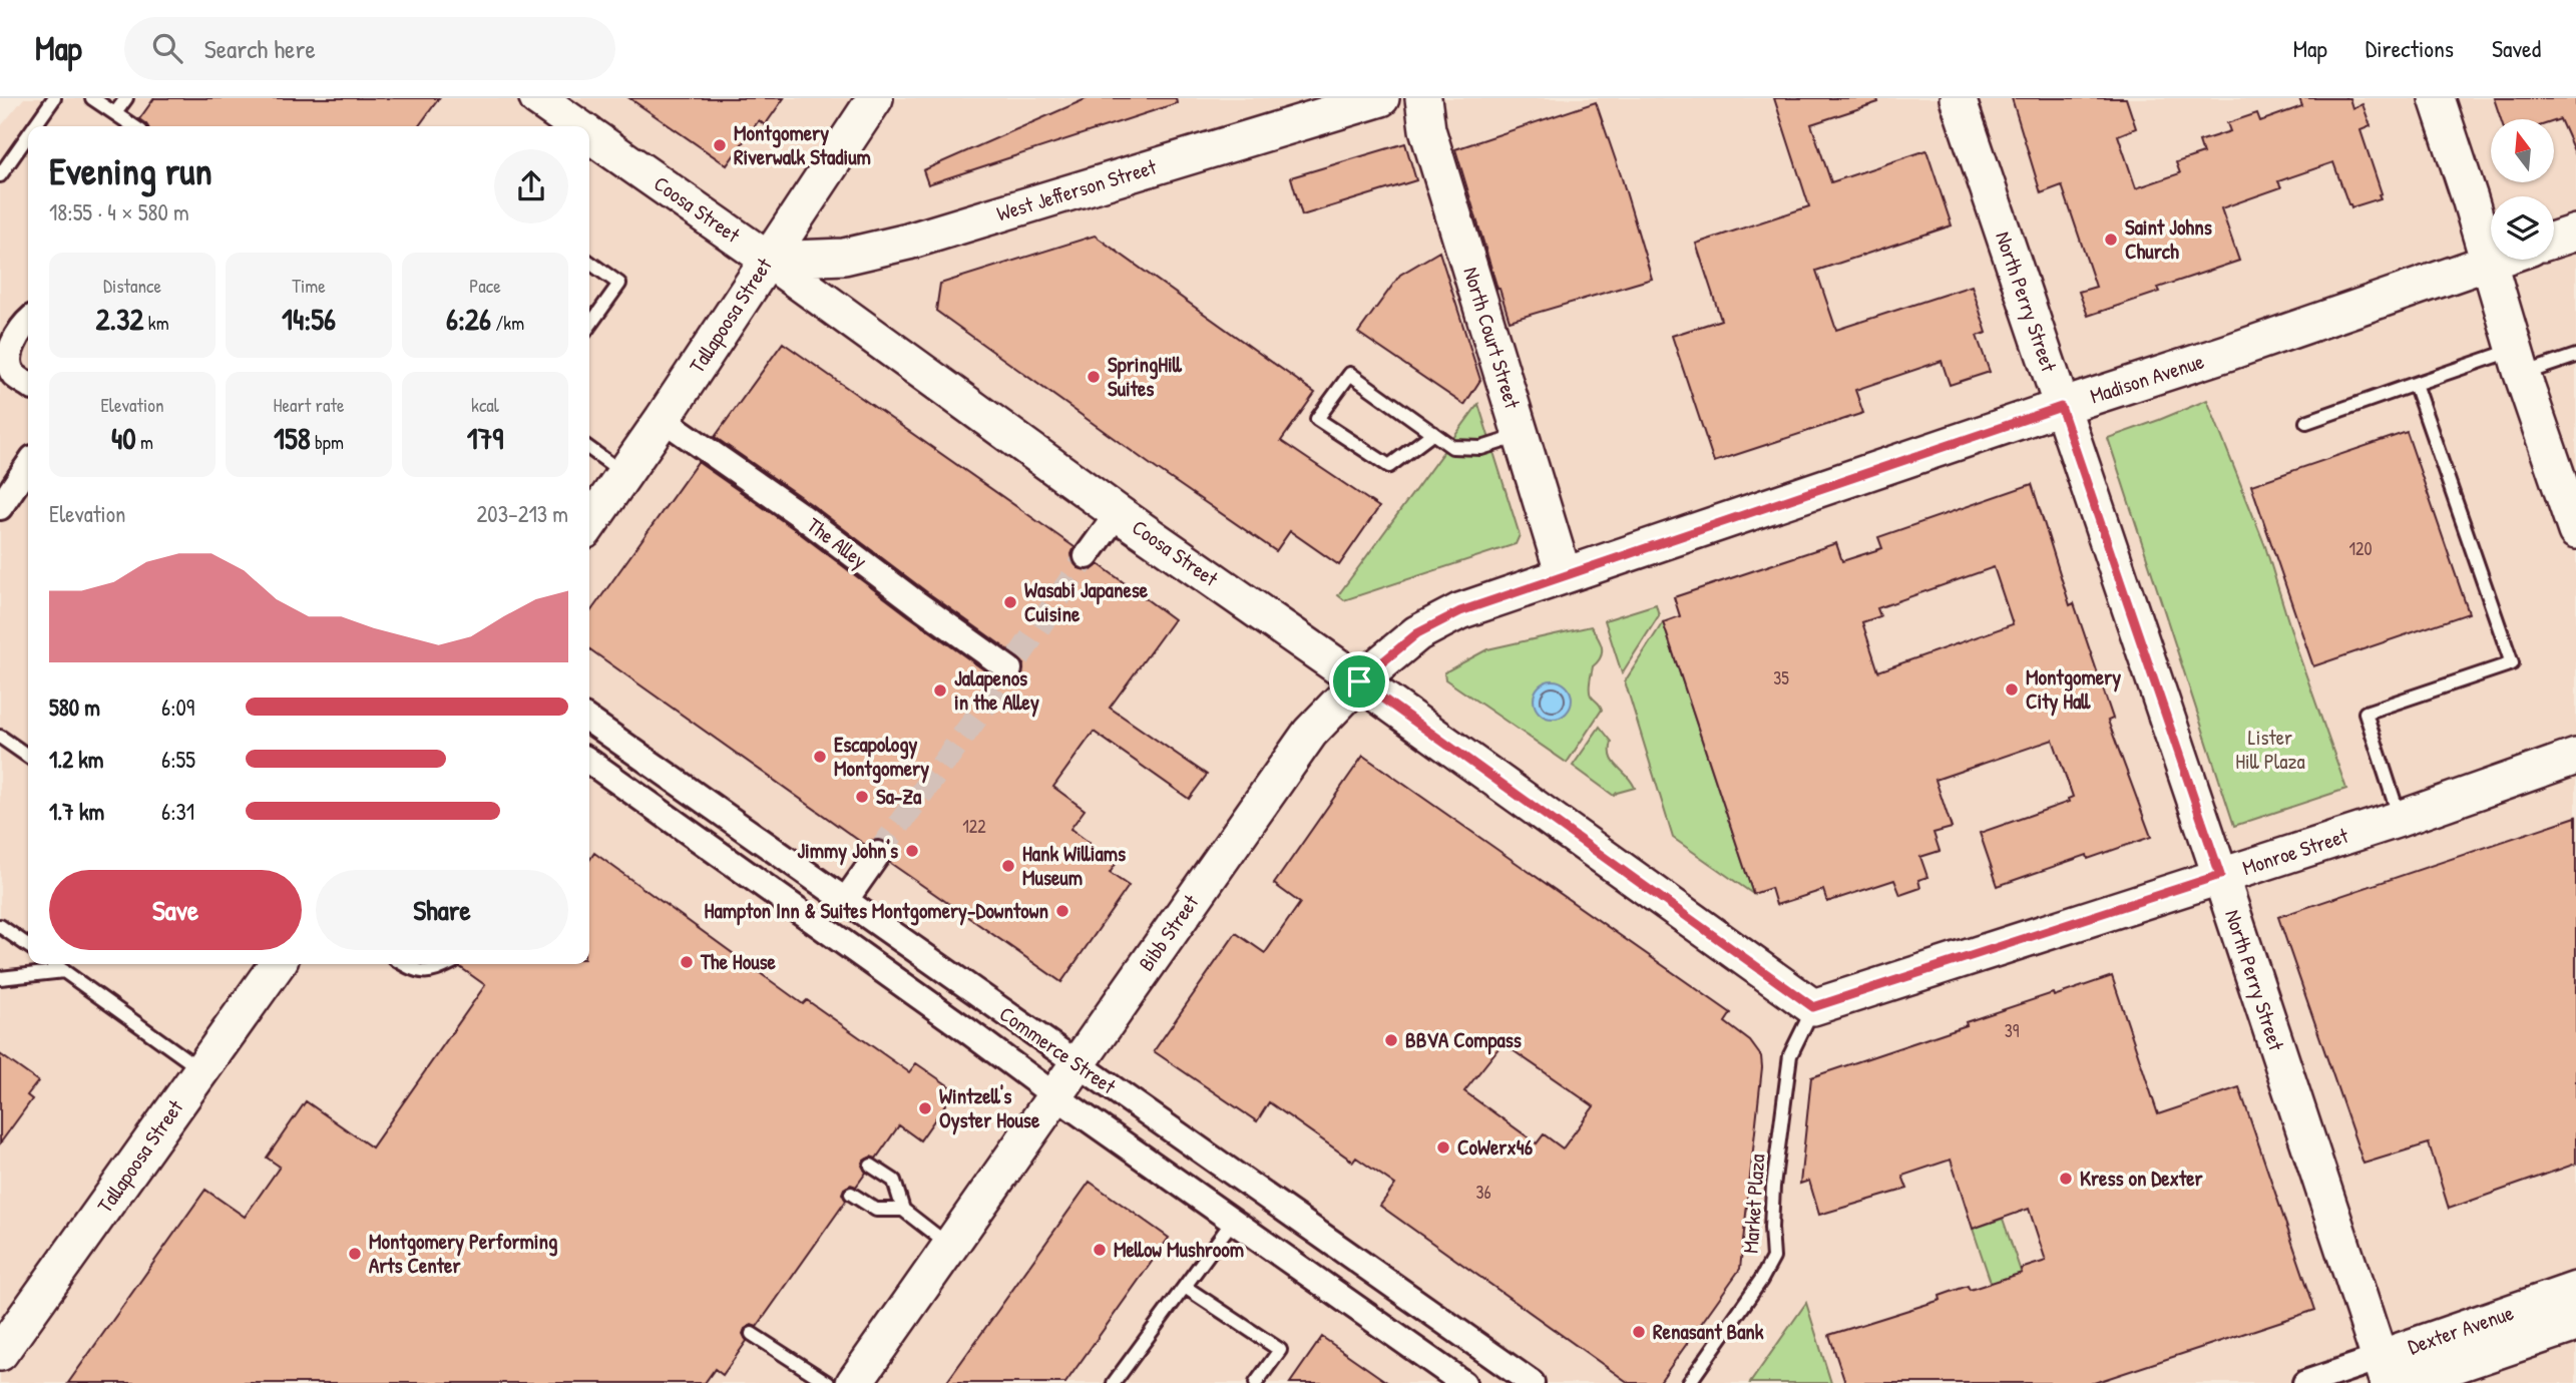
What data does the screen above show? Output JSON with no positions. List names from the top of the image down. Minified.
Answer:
{"streets":{"main road":["West Jefferson Street","Coosa Street","North Perry Street","Tallapoosa Street","North Court Street","Madison Avenue","Monroe Street","Bibb Street","Dexter Avenue"],"street":["The Alley","Commerce Street"],"lane":["Market Plaza"]},"crossings":[["West Jefferson Street","Coosa Street"],["West Jefferson Street","Tallapoosa Street"],["Coosa Street","Tallapoosa Street"],["Coosa Street","Monroe Street"],["Coosa Street","Bibb Street"],["Coosa Street","Market Plaza"],["North Perry Street","Madison Avenue"],["North Perry Street","Monroe Street"],["North Perry Street","Dexter Avenue"],["Tallapoosa Street","The Alley"],["North Court Street","Madison Avenue"],["North Court Street","Bibb Street"],["Madison Avenue","Bibb Street"],["Monroe Street","Market Plaza"],["Bibb Street","Commerce Street"]],"parks":["Lister Hill Plaza"],"places":["Montgomery Riverwalk Stadium","Saint Johns Church","SpringHill Suites","Wasabi Japanese Cuisine","Montgomery City Hall","Jalapenos in the Alley","Escapology Montgomery","Sa-Za","Jimmy John's","Hank Williams Museum","Hampton Inn & Suites Montgomery-Downtown","The House","BBVA Compass","Wintzell's Oyster House","CoWerx46","Kress on Dexter","Mellow Mushroom","Montgomery Performing Arts Center","Renasant Bank"],"house_numbers":["120","35","122","39","36"],"north":"top","page":{"header":"Map","search":"Search here","nav":["Map","Directions","Saved"],"heading":["Evening run","18:55 · 4 × 580 m"],"stats":[["Distance","2.32 km"],["Time","14:56"],["Pace","6:26 /km"],["Elevation","40 m"],["Heart rate","158 bpm"],["kcal","179"]],"chart":["Elevation","203–213 m"],"list":[{"name":"580 m","note":"6:09"},{"name":"1.2 km","note":"6:55"},{"name":"1.7 km","note":"6:31"}],"buttons":["Save","Share"]}}
